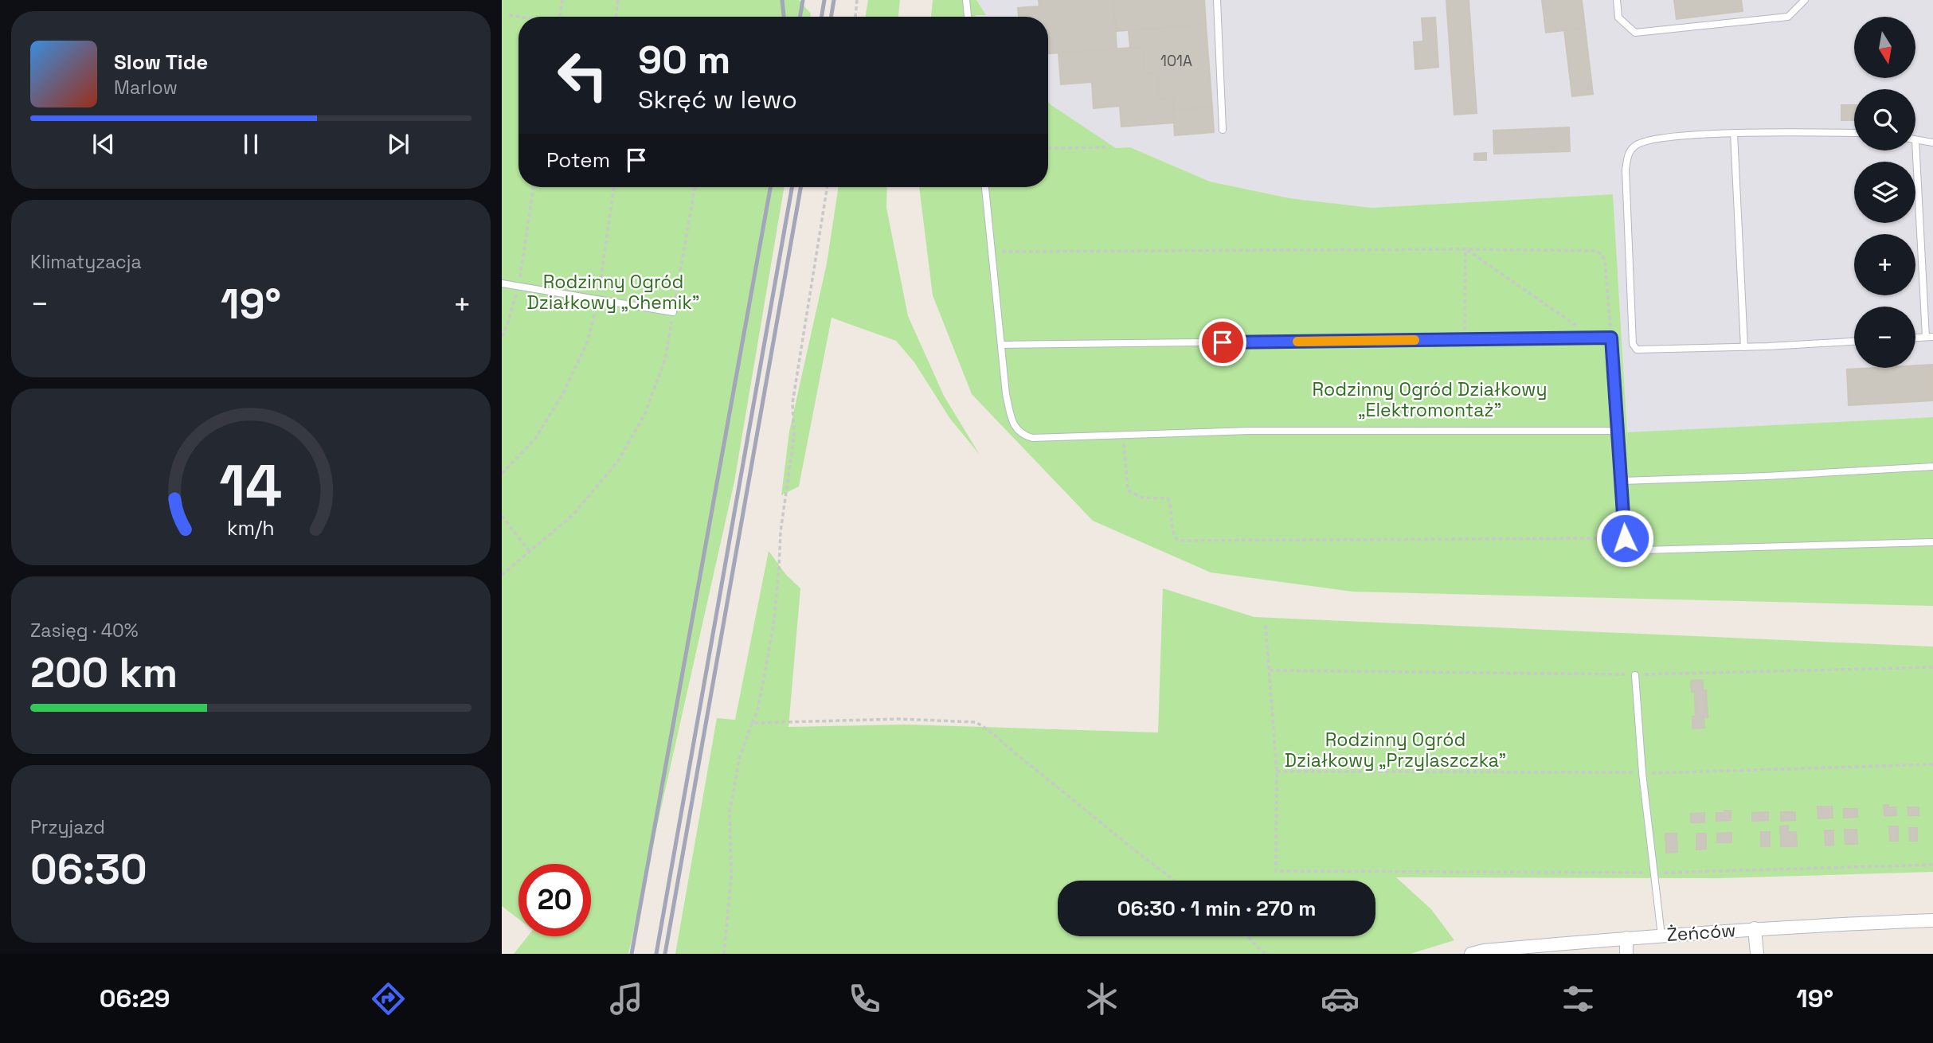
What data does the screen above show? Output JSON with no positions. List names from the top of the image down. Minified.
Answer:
{"streets":{"street":["Żeńców"]},"parks":["Rodzinny Ogród Działkowy „Chemik”","Rodzinny Ogród Działkowy „Elektromontaż”","Rodzinny Ogród Działkowy „Przylaszczka”"],"house_numbers":["101A"],"north":"bottom","page":{"map_buttons":["+","−"],"turn":["90 m","Skręć w lewo"],"song":["Slow Tide","Marlow"],"then":"Potem","tile":["Klimatyzacja",["Zasięg · 40%","200 km"],["Przyjazd","06:30"]],"heat":["−","19°","+"],"limit":"20","trip":"06:30 · 1 min · 270 m","tabs":["06:29","19°"],"gauge":["14","km/h"]}}
